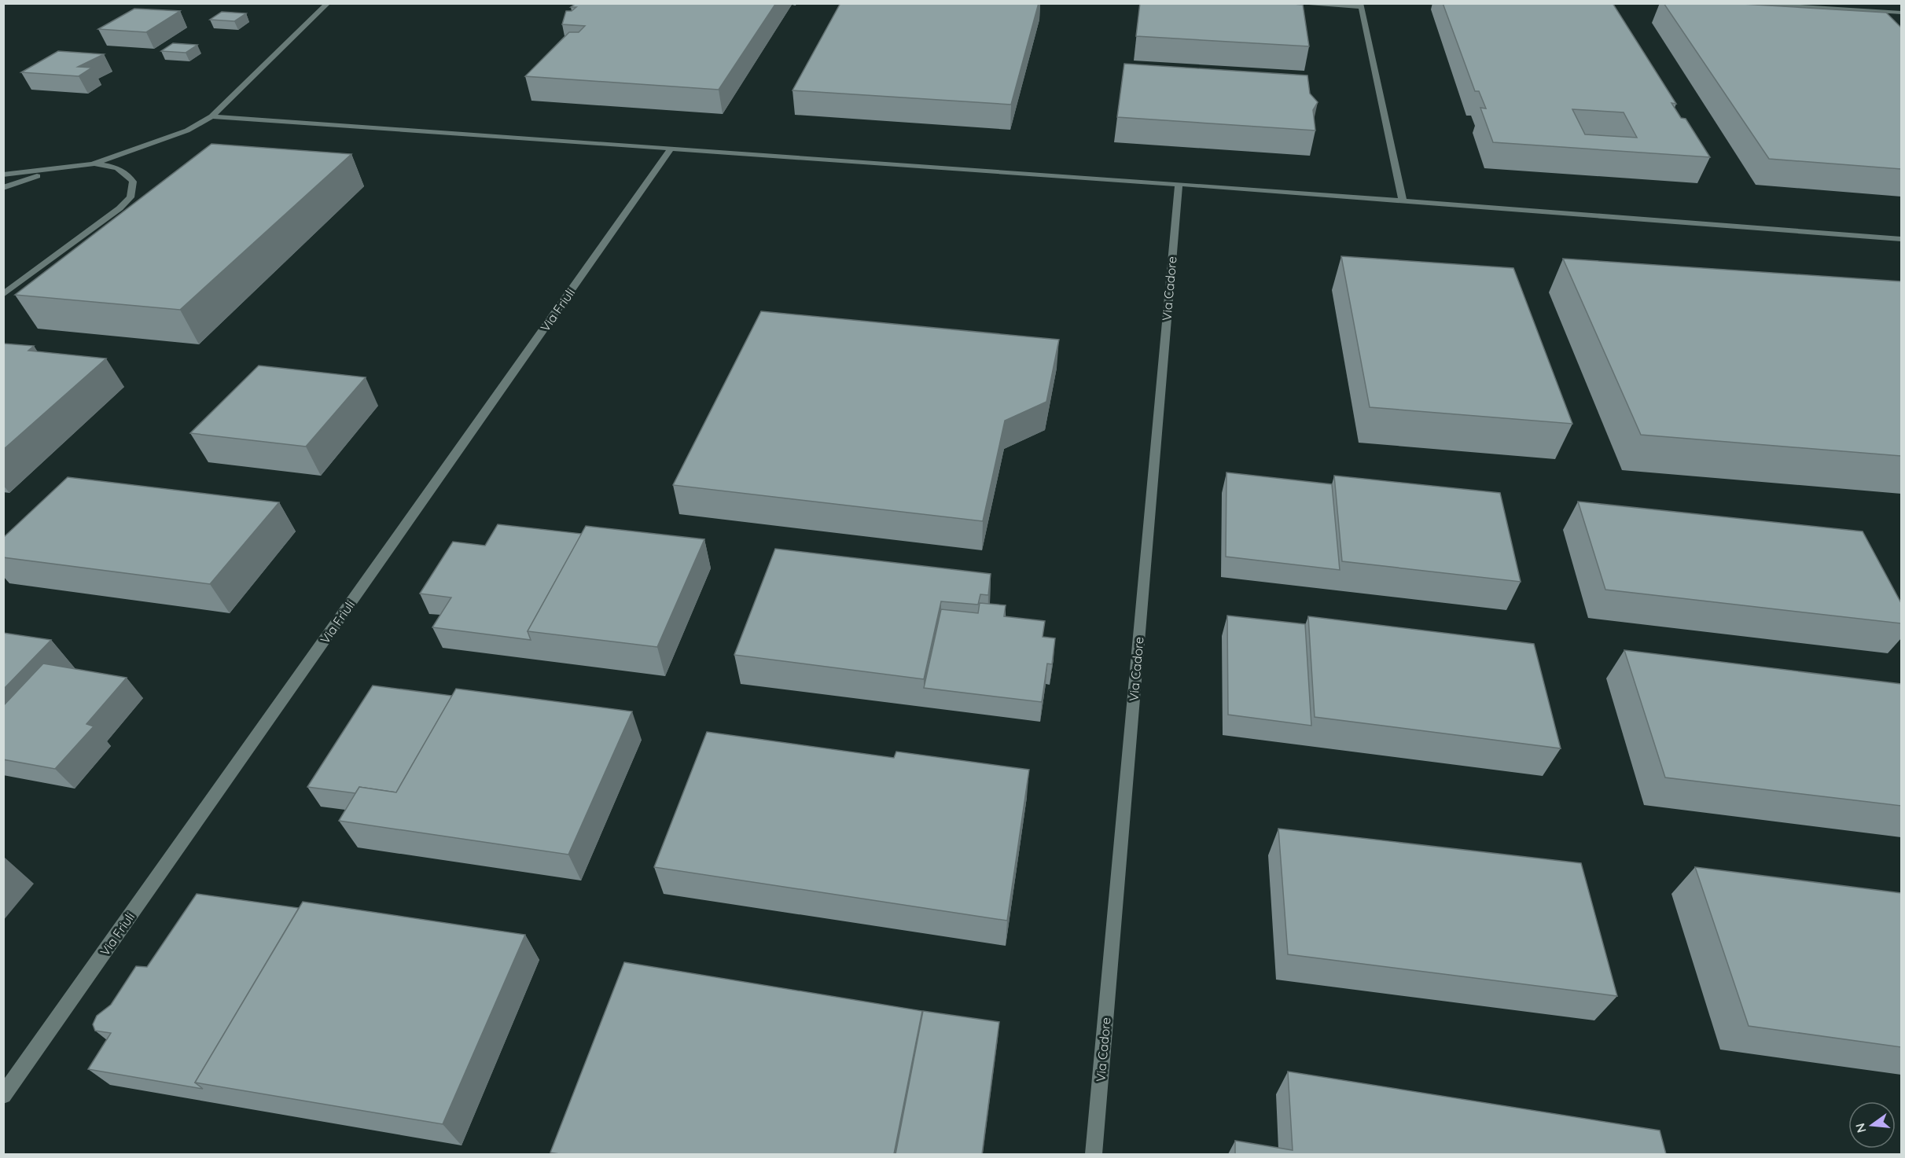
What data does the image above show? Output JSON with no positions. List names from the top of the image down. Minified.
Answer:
{"streets":{"street":["Via Cadore","Via Friuli"]},"north":"left"}
